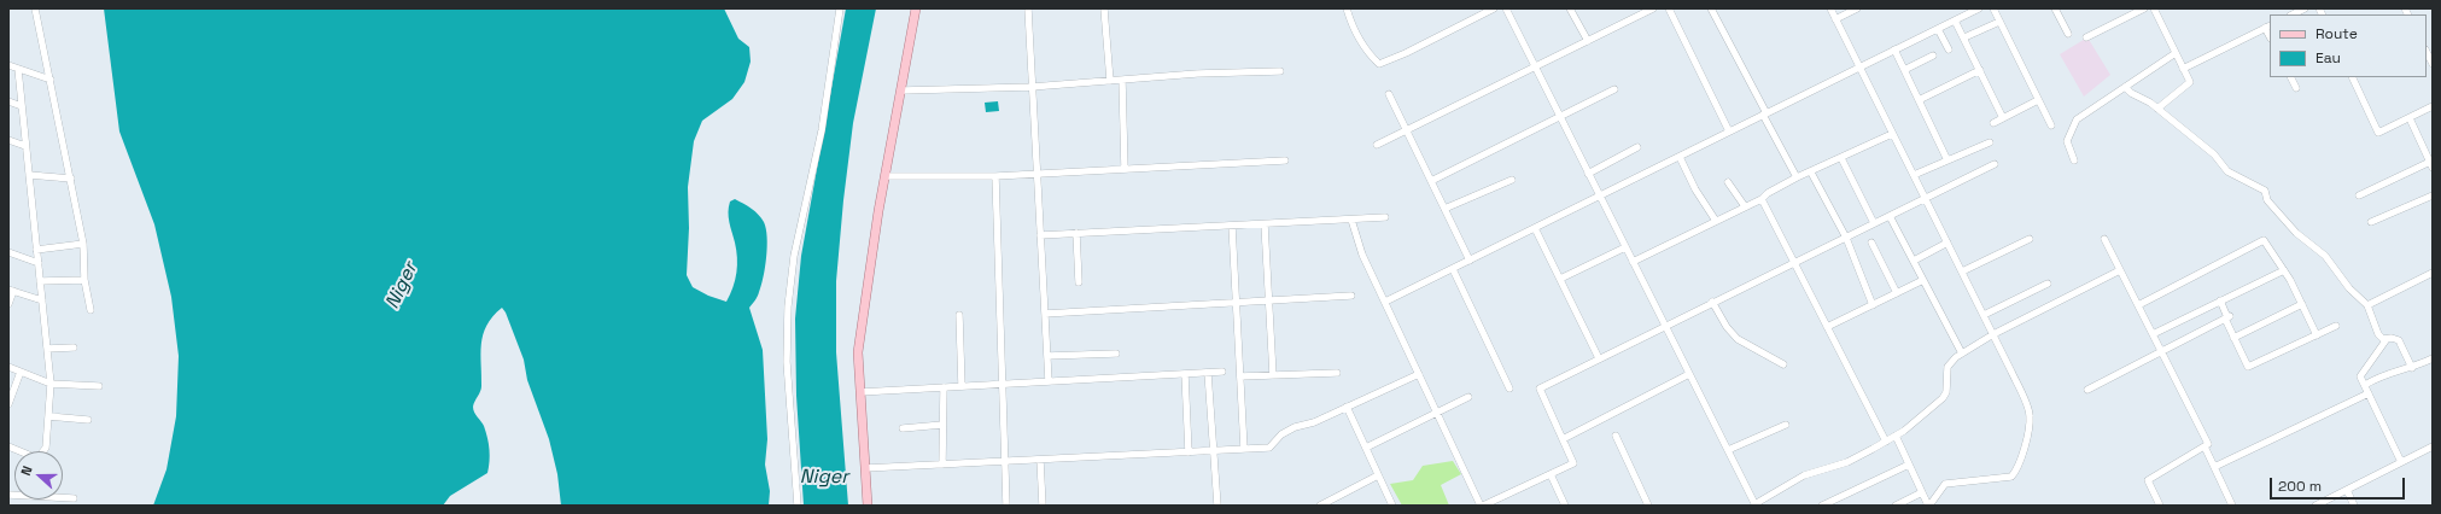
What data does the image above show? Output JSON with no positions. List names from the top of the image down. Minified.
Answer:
{"water":["Niger"],"legend":["Route","Eau"],"scale_bar":"200 m","north":"left"}
